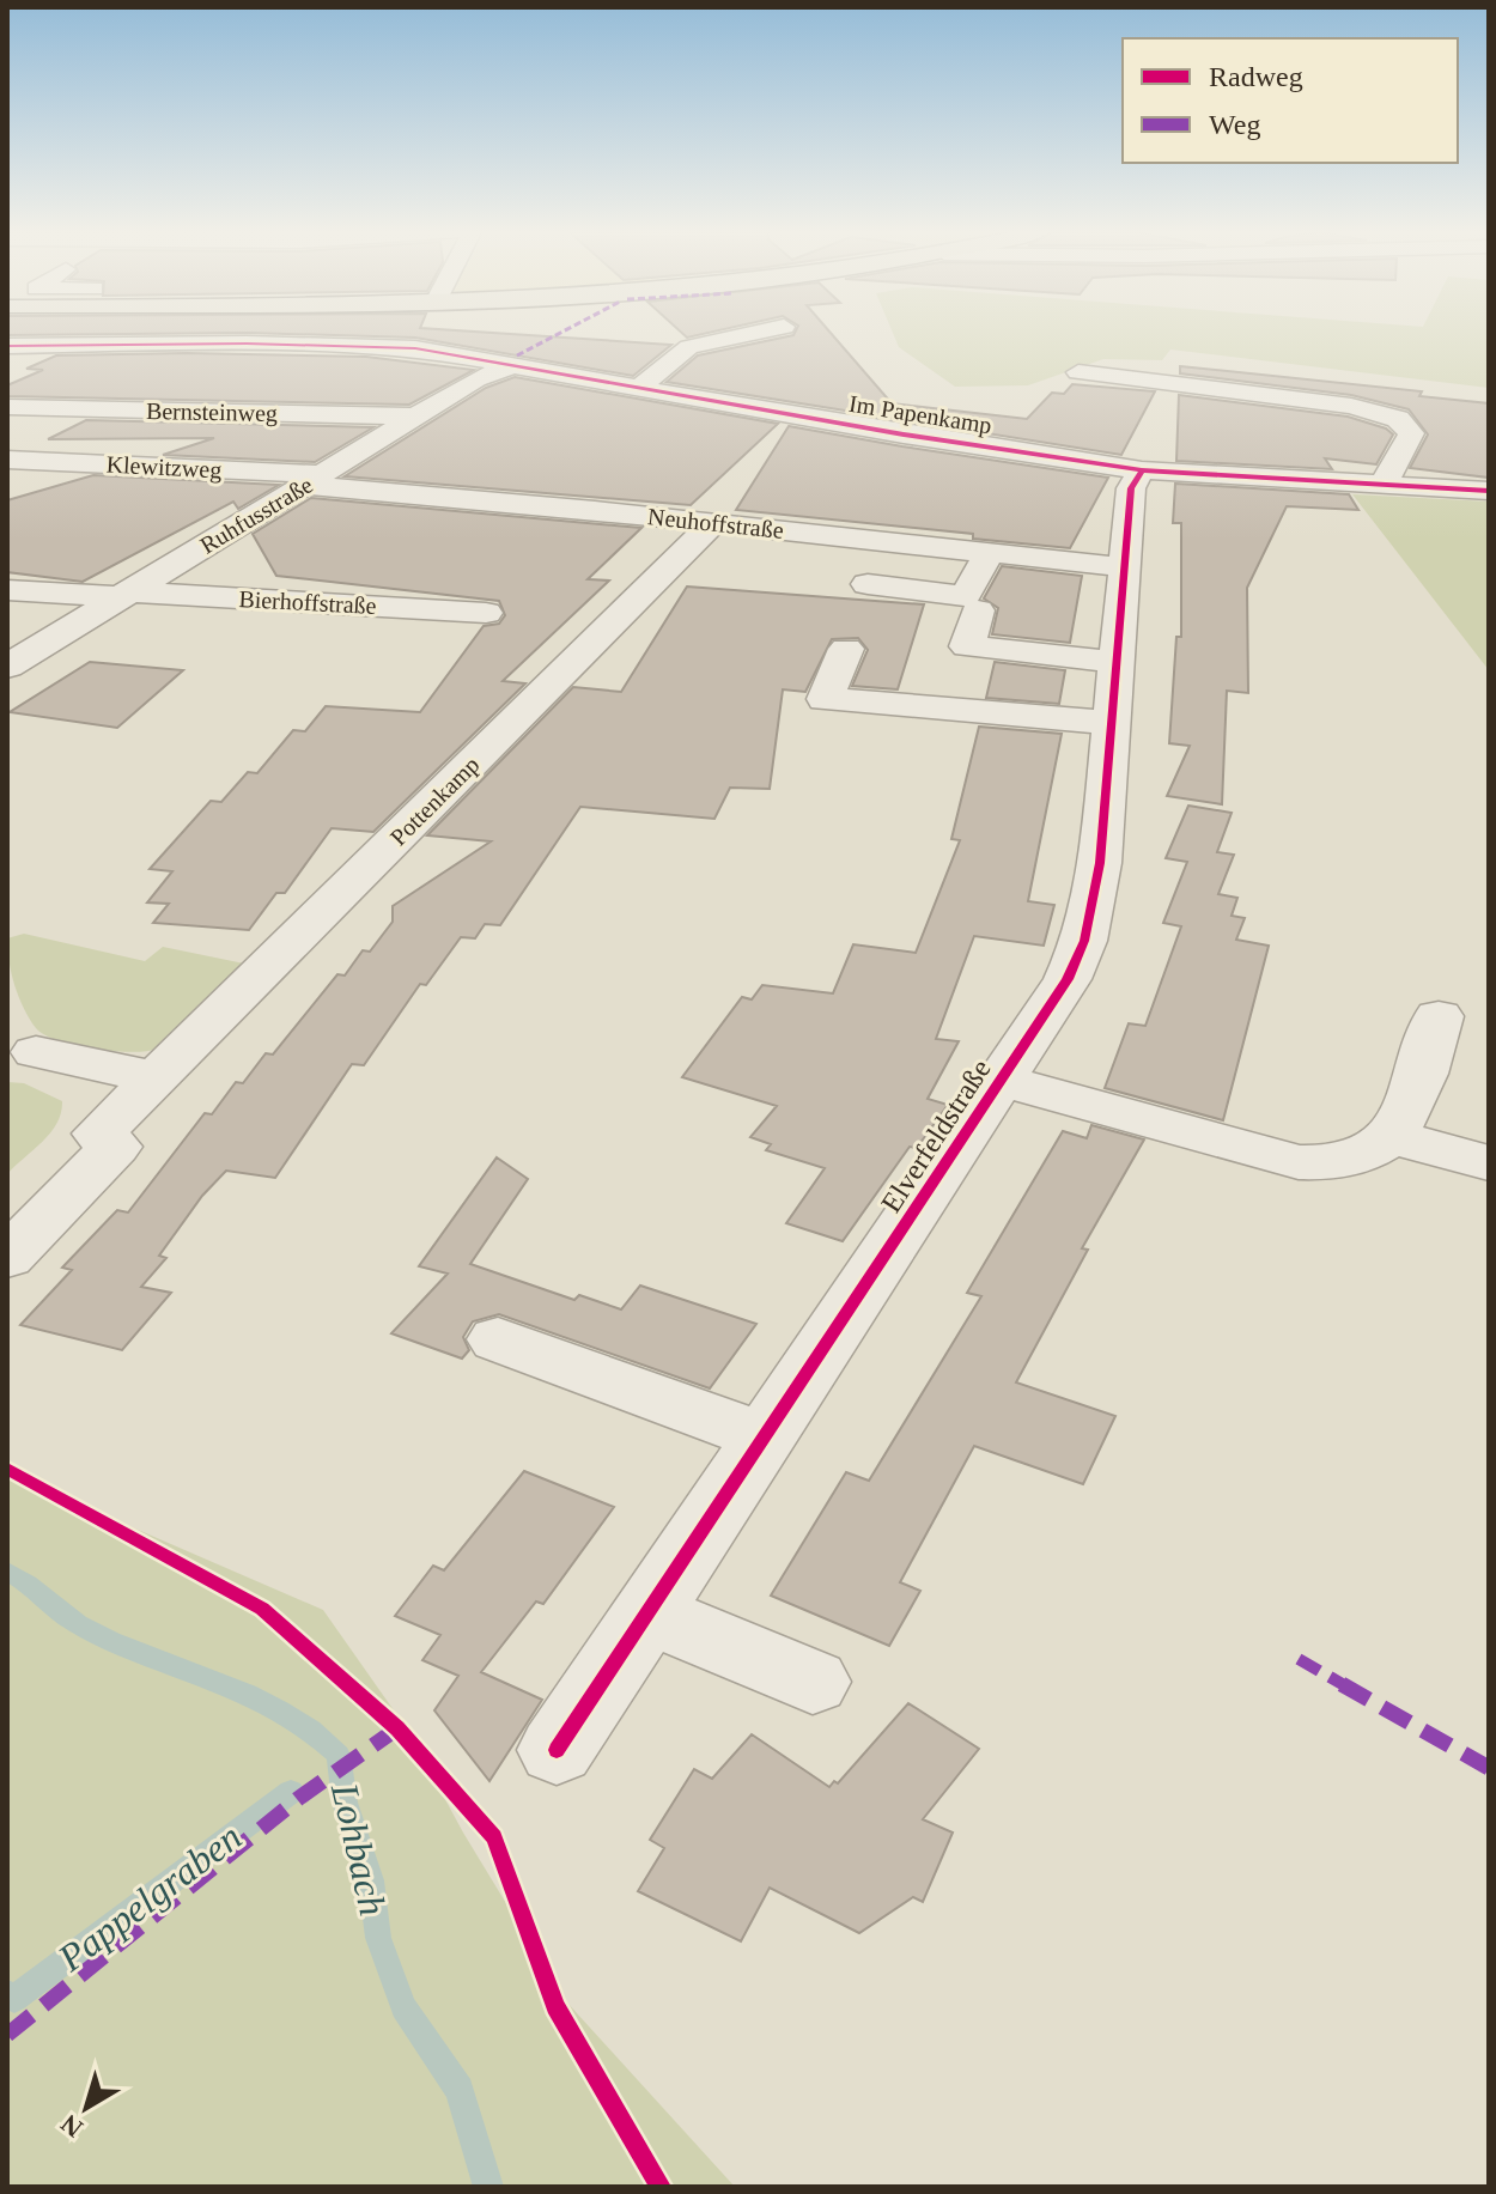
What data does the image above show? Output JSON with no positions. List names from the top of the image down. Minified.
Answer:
{"streets":{"street":["Bernsteinweg","Im Papenkamp","Klewitzweg","Ruhfusstraße","Neuhoffstraße","Bierhoffstraße","Pottenkamp","Elverfeldstraße"]},"crossings":[["Bernsteinweg","Ruhfusstraße"],["Im Papenkamp","Ruhfusstraße"],["Im Papenkamp","Elverfeldstraße"],["Klewitzweg","Ruhfusstraße"],["Klewitzweg","Neuhoffstraße"],["Ruhfusstraße","Neuhoffstraße"],["Ruhfusstraße","Bierhoffstraße"],["Neuhoffstraße","Pottenkamp"],["Neuhoffstraße","Elverfeldstraße"]],"water":["Lohbach","Pappelgraben"],"legend":["Radweg","Weg"],"north":"bottom left"}
